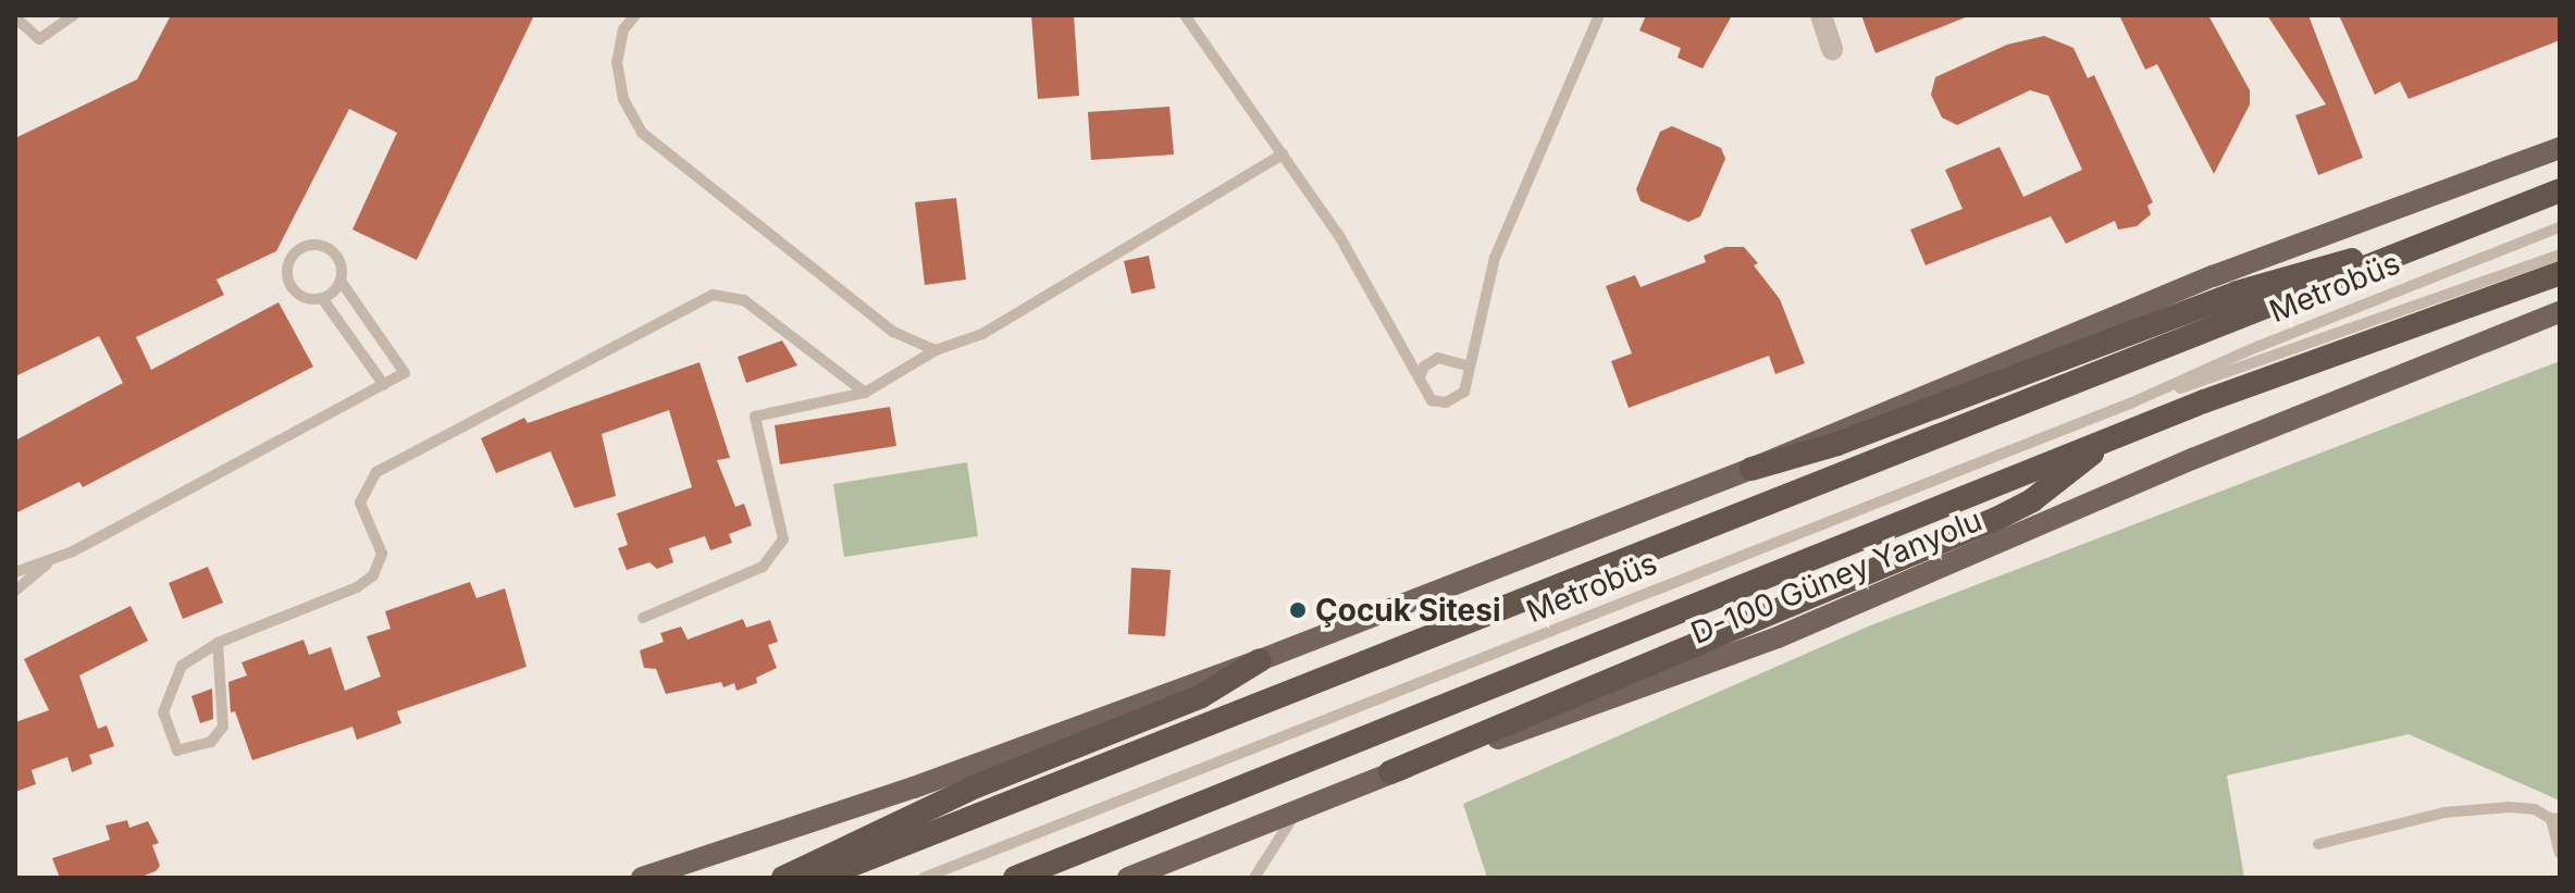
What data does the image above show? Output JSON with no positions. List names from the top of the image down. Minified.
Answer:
{"streets":{"main road":["D-100 Güney Yanyolu"],"lane":["Metrobüs"]},"places":["Çocuk Sitesi"]}
